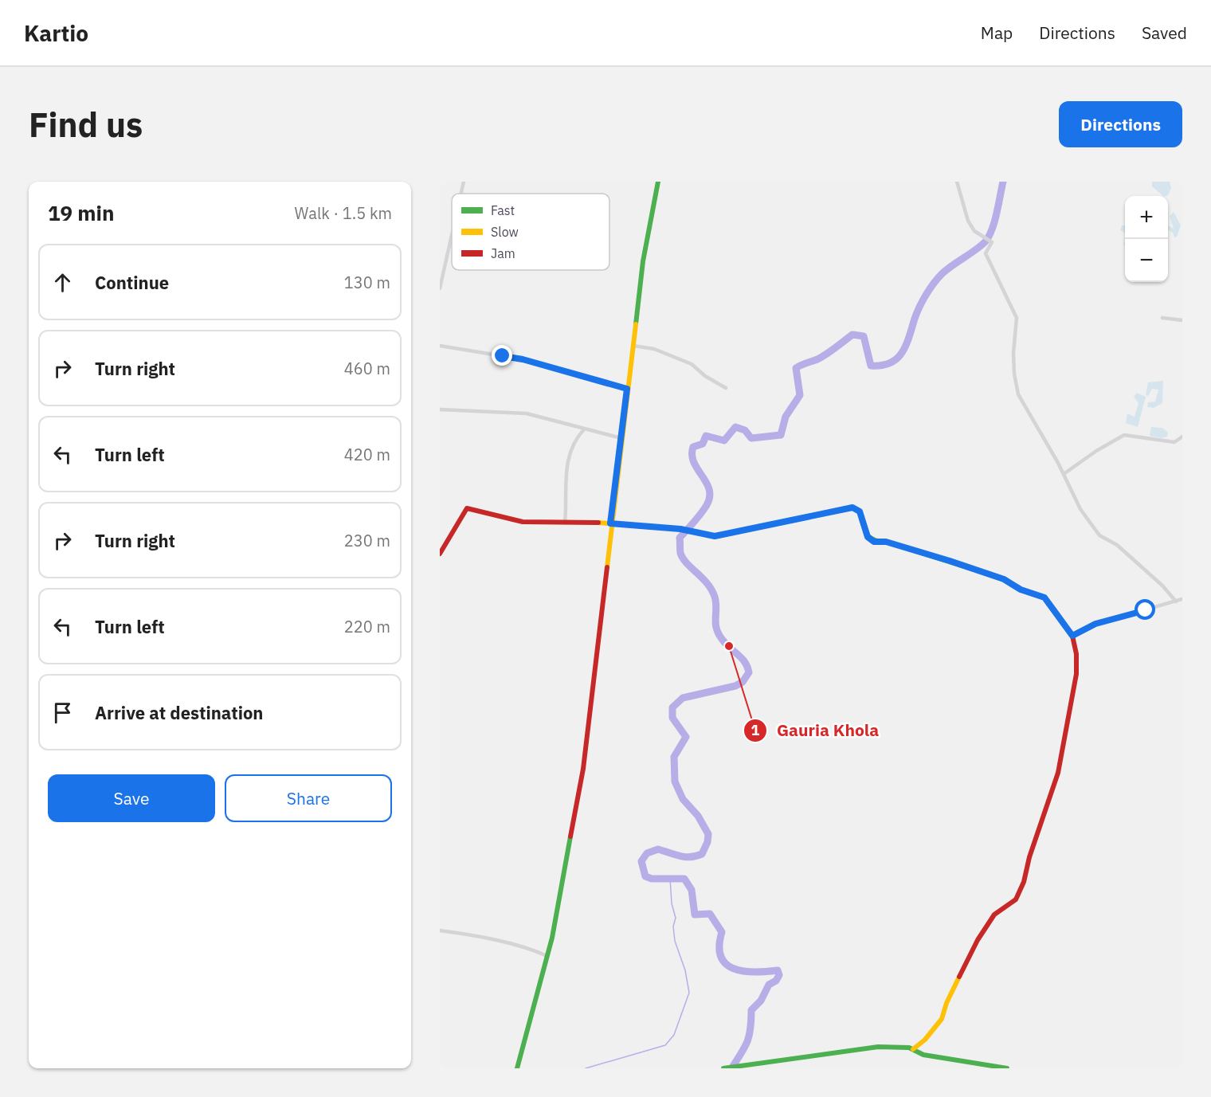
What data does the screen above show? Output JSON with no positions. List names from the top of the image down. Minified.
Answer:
{"places":["Gauria Khola"],"legend":["Fast","Slow","Jam"],"page":{"header":"Kartio","nav":["Map","Directions","Saved"],"buttons":["Directions",["Save","Share"]],"title":"Find us","heading":["19 min","Walk · 1.5 km"],"map_buttons":["+","−"],"list":[["Continue","130 m"],["Turn right","460 m"],["Turn left","420 m"],["Turn right","230 m"],["Turn left","220 m"],"Arrive at destination"]}}
